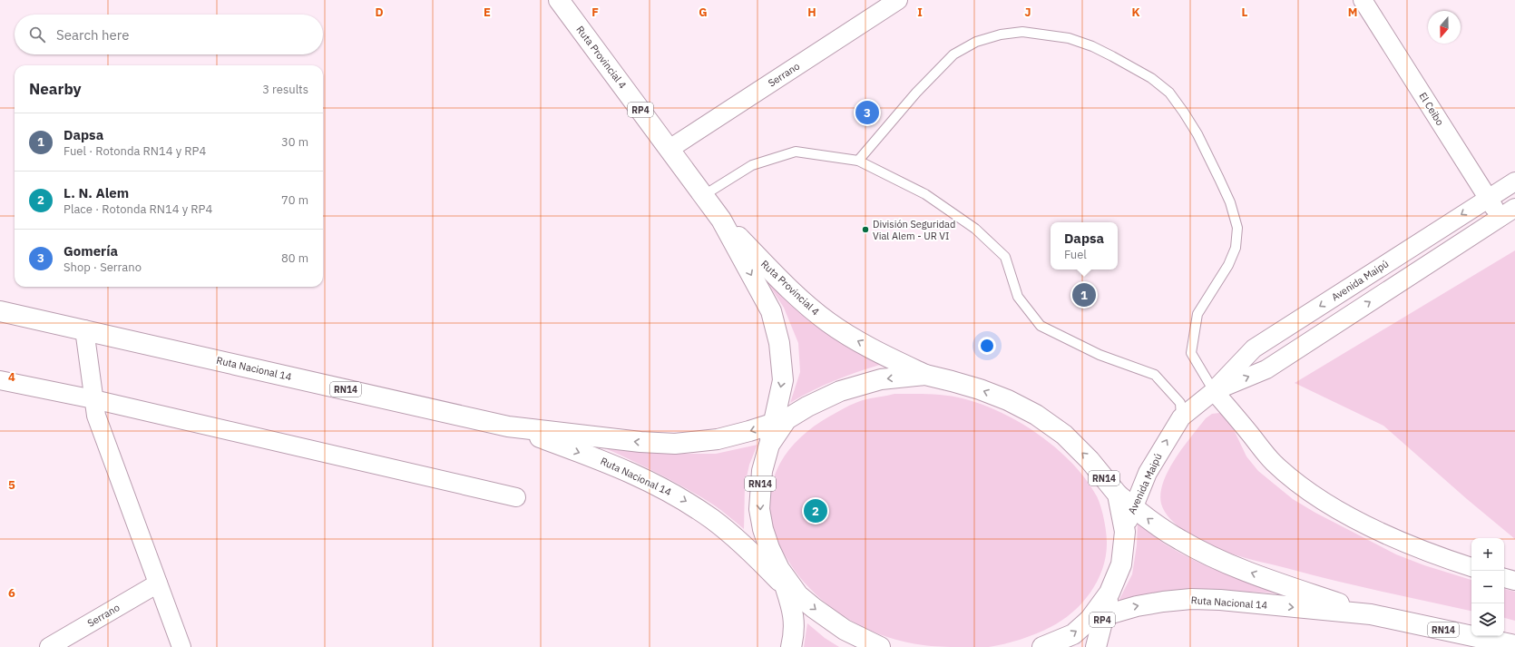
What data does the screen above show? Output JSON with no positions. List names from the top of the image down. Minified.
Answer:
{"streets":{"main road":["Ruta Provincial 4","RP4","Ruta Nacional 14","RN14"],"street":["Serrano","El Ceibo","Avenida Maipú"]},"crossings":[["Ruta Provincial 4","Serrano"],["Ruta Provincial 4","Ruta Nacional 14"],["Ruta Provincial 4","RN14"],["El Ceibo","Avenida Maipú"],["RP4","Ruta Nacional 14"],["RP4","RN14"],["Avenida Maipú","Ruta Nacional 14"],["Avenida Maipú","RN14"],["Ruta Nacional 14","RN14"]],"places":["División Seguridad Vial Alem - UR VI"],"north":"bottom","page":{"search":"Search here","heading":["Nearby","3 results"],"pins":["3","1","2"],"list":[{"mark":"1","name":"Dapsa","note":"Fuel · Rotonda RN14 y RP4","value":"30 m"},{"mark":"2","name":"L. N. Alem","note":"Place · Rotonda RN14 y RP4","value":"70 m"},{"mark":"3","name":"Gomería","note":"Shop · Serrano","value":"80 m"}],"popup":["Dapsa","Fuel"],"map_buttons":["+","−"]},"grid":{"columns":["D","E","F","G","H","I","J","K","L","M"],"rows":["4","5","6"]}}
